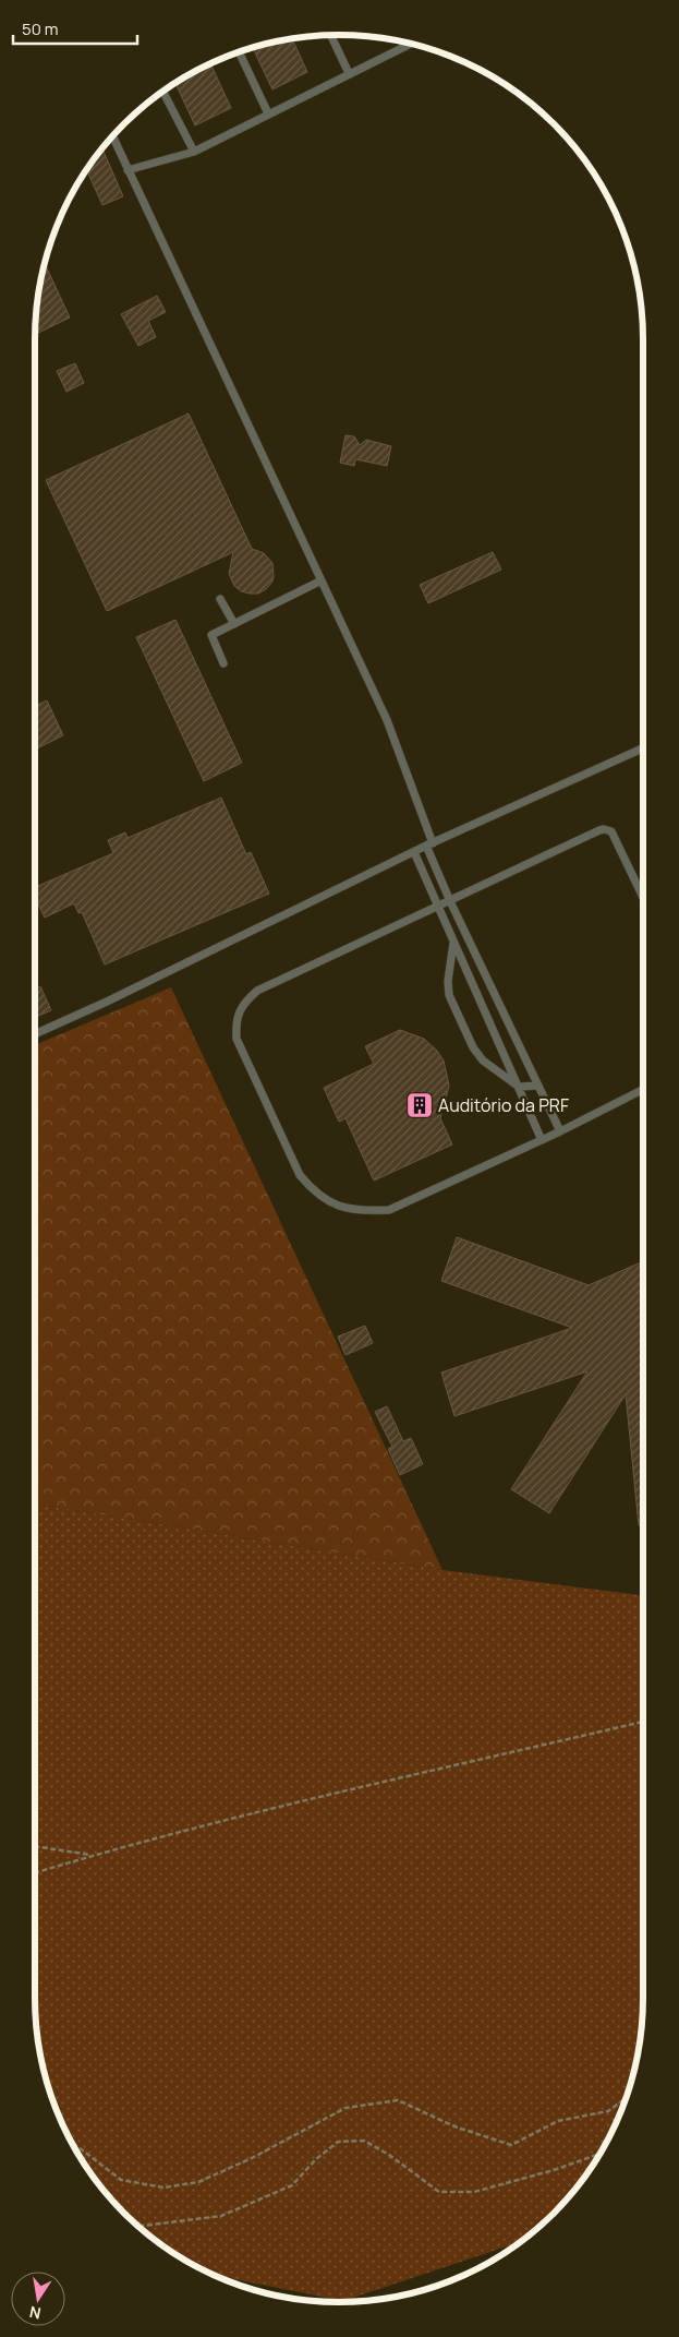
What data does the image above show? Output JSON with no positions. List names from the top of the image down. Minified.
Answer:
{"places":{"building":["Auditório da PRF"]},"scale_bar":"50 m","north":"bottom"}
